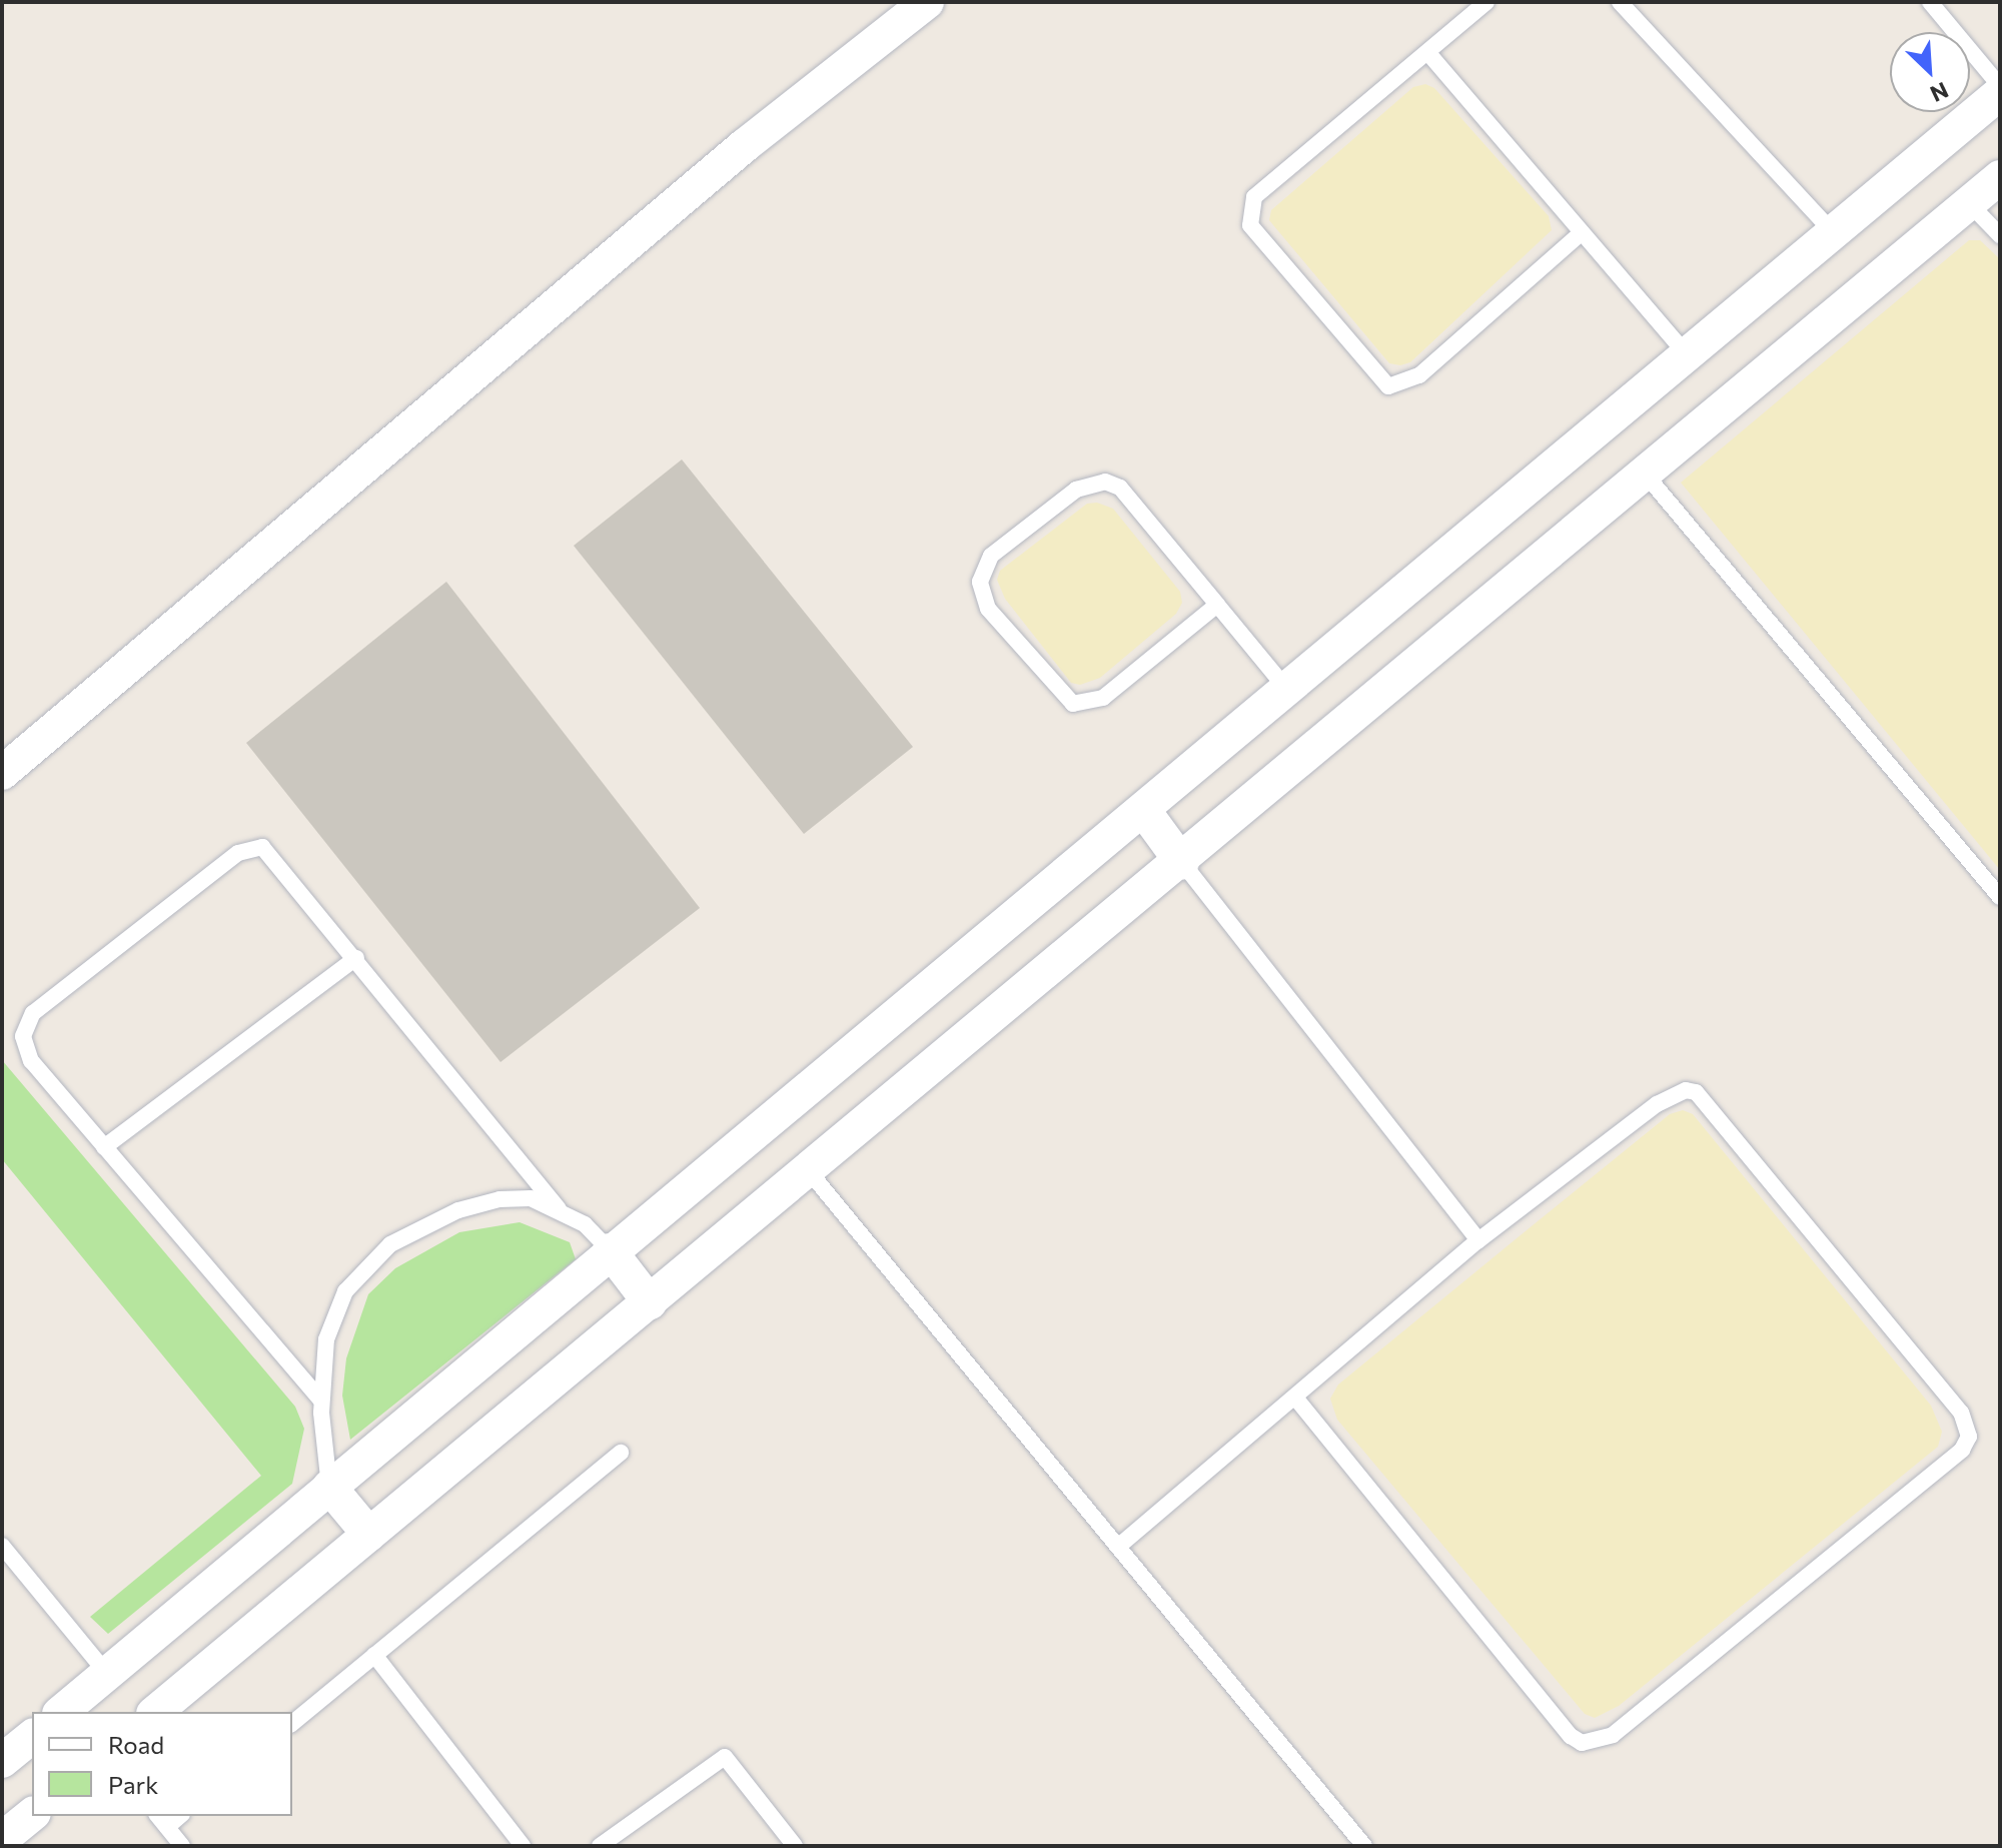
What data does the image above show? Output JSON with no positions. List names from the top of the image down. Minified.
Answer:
{"legend":["Road","Park"],"north":"bottom right"}
